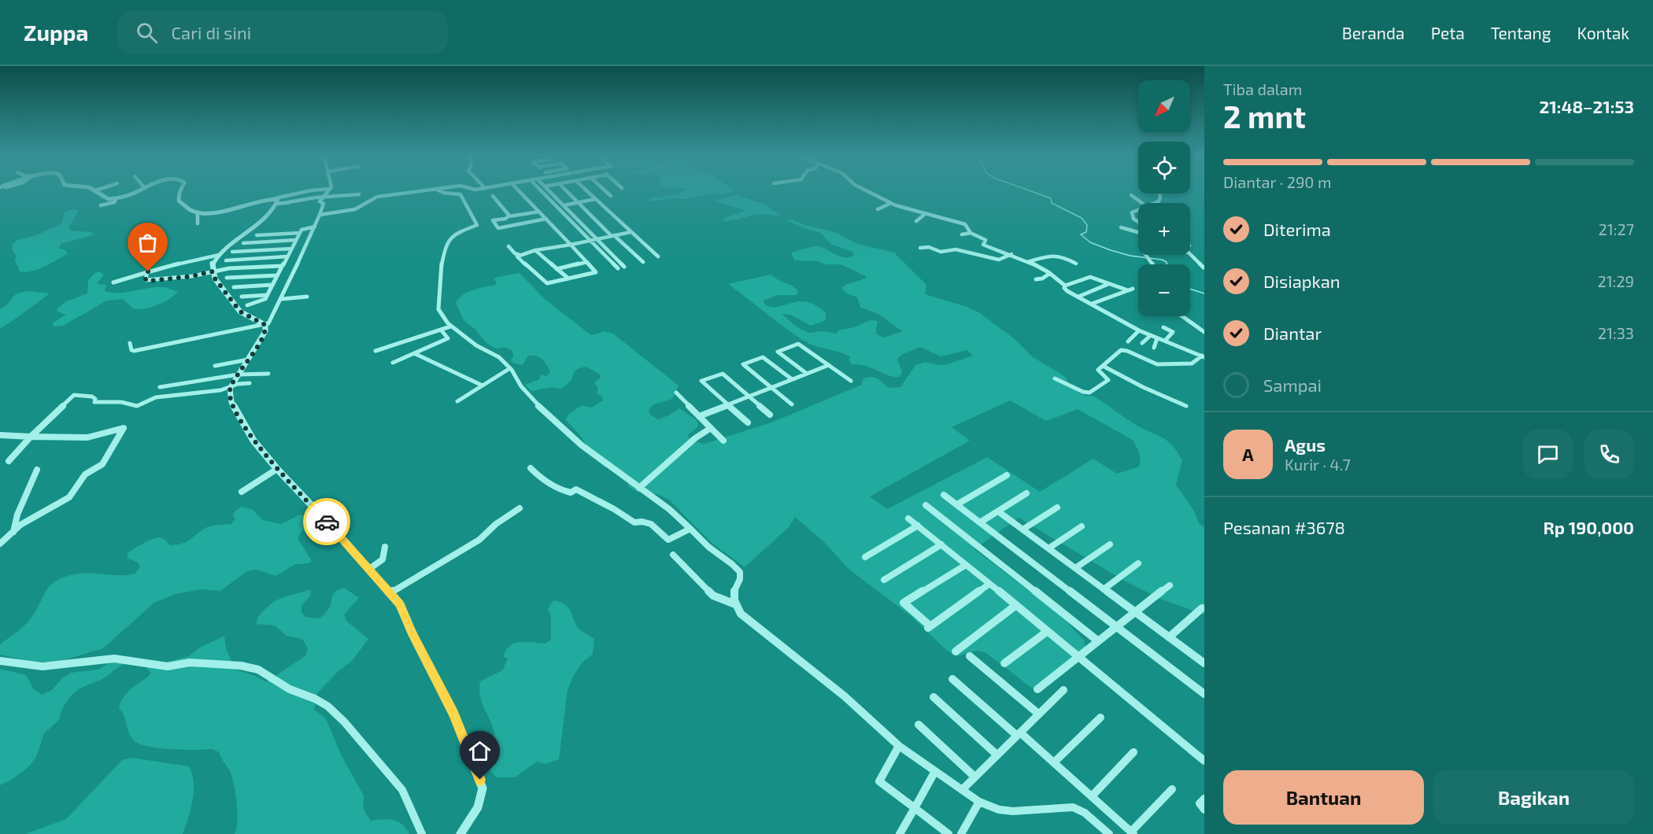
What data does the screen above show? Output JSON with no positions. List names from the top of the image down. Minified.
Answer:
{"north":"bottom left","page":{"header":"Zuppa","search":"Cari di sini","nav":["Beranda","Peta","Tentang","Kontak"],"heading":["2 mnt","Tiba dalam","21:48–21:53"],"panel":["Agus","Kurir · 4.7","Pesanan #3678","Rp 190,000"],"map_buttons":["+","−"],"bar":"Diantar · 290 m","list":[["Diterima","21:27"],["Disiapkan","21:29"],["Diantar","21:33"],"Sampai"],"round":"A","buttons":["Bantuan","Bagikan"]}}
